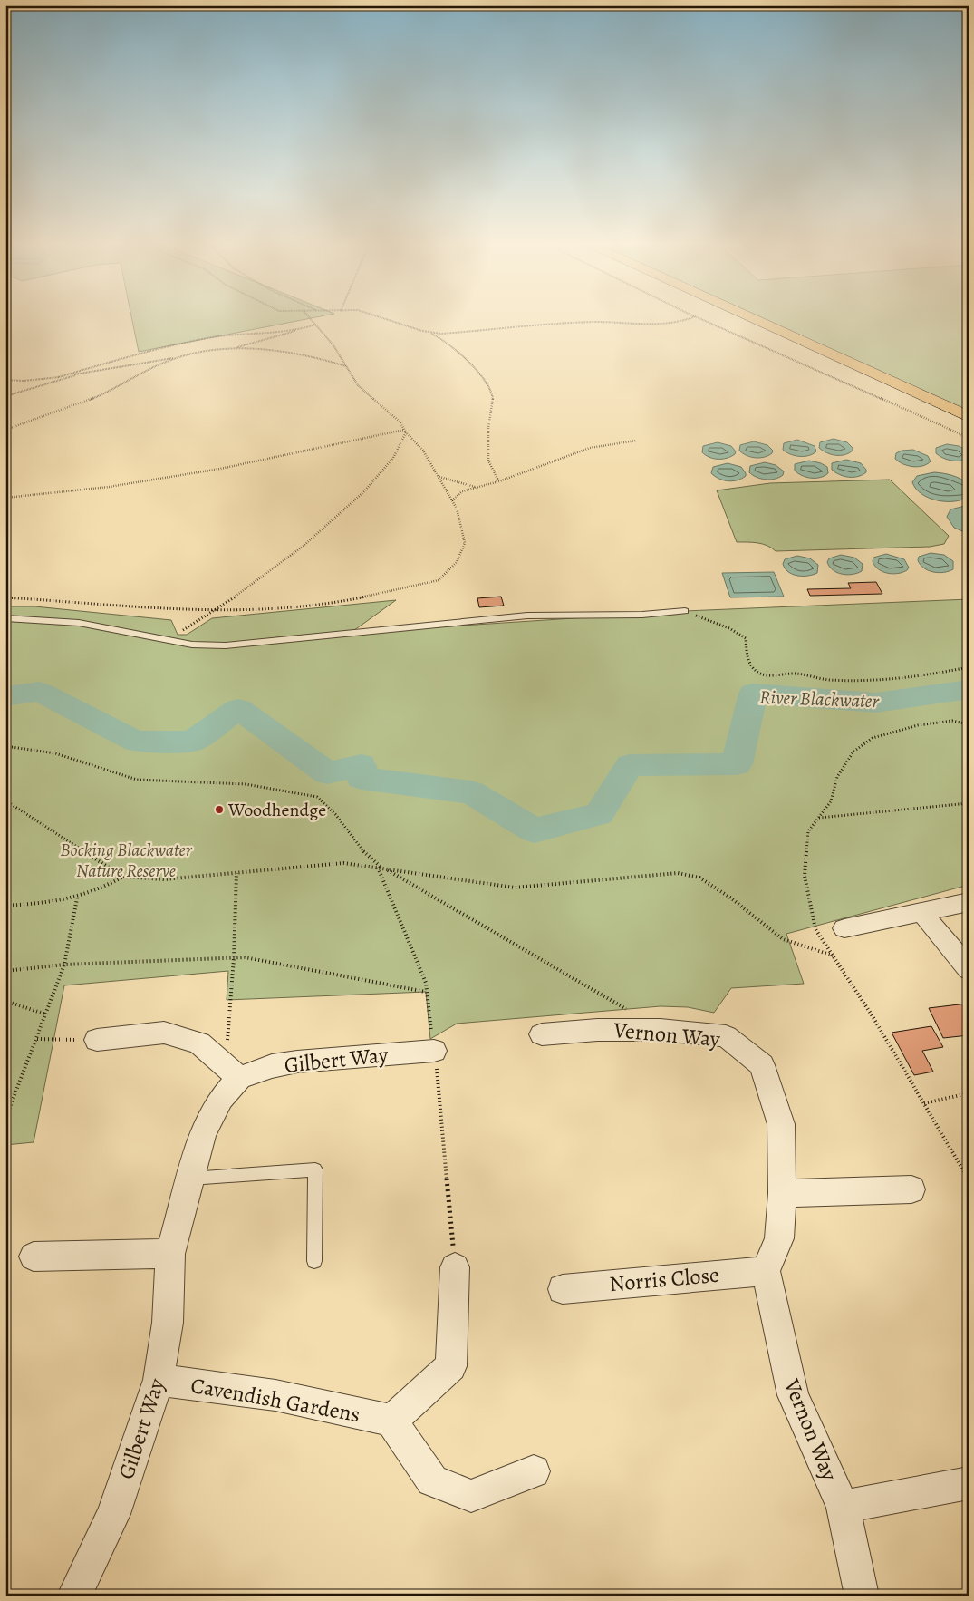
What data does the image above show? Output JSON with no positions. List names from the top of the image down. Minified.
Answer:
{"streets":{"street":["Vernon Way","Gilbert Way","Norris Close","Cavendish Gardens"]},"crossings":[["Vernon Way","Norris Close"],["Gilbert Way","Cavendish Gardens"]],"water":["River Blackwater"],"parks":["Bocking Blackwater Nature Reserve"],"places":["Woodhendge"]}
